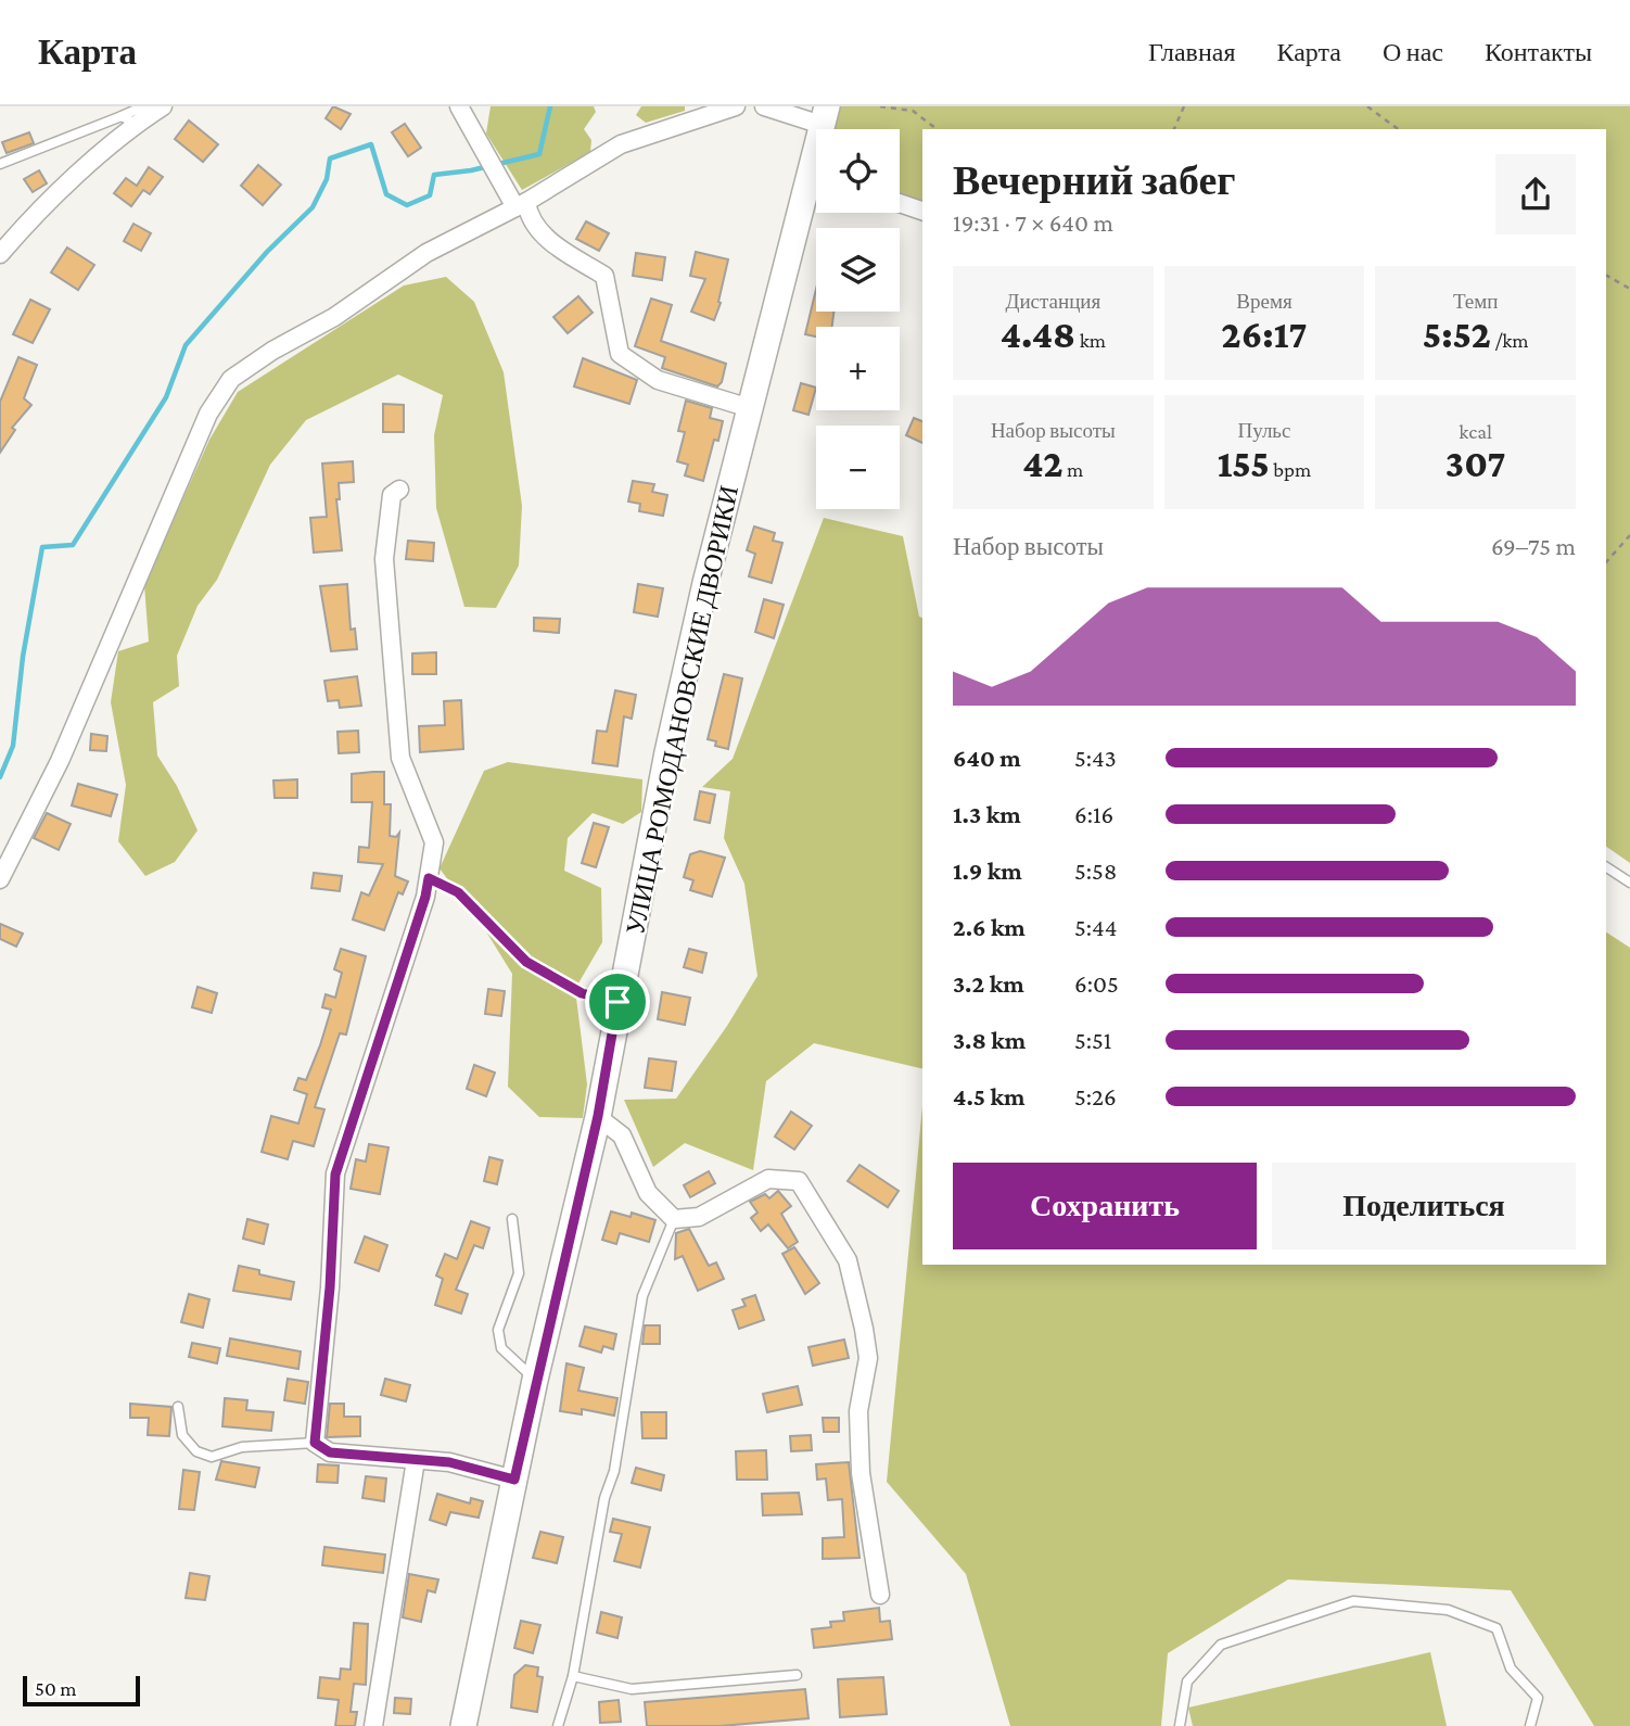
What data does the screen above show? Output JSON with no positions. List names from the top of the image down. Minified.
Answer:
{"streets":{"street":["УЛИЦА РОМОДАНОВСКИЕ ДВОРИКИ"]},"scale_bar":"50 m","page":{"header":"Карта","nav":["Главная","Карта","О нас","Контакты"],"map_buttons":["+","−"],"heading":["Вечерний забег","19:31 · 7 × 640 m"],"stats":[["Дистанция","4.48 km"],["Время","26:17"],["Темп","5:52 /km"],["Набор высоты","42 m"],["Пульс","155 bpm"],["kcal","307"]],"chart":["Набор высоты","69–75 m"],"list":[{"name":"640 m","note":"5:43"},{"name":"1.3 km","note":"6:16"},{"name":"1.9 km","note":"5:58"},{"name":"2.6 km","note":"5:44"},{"name":"3.2 km","note":"6:05"},{"name":"3.8 km","note":"5:51"},{"name":"4.5 km","note":"5:26"}],"buttons":["Сохранить","Поделиться"],"scale":"50 m"}}
